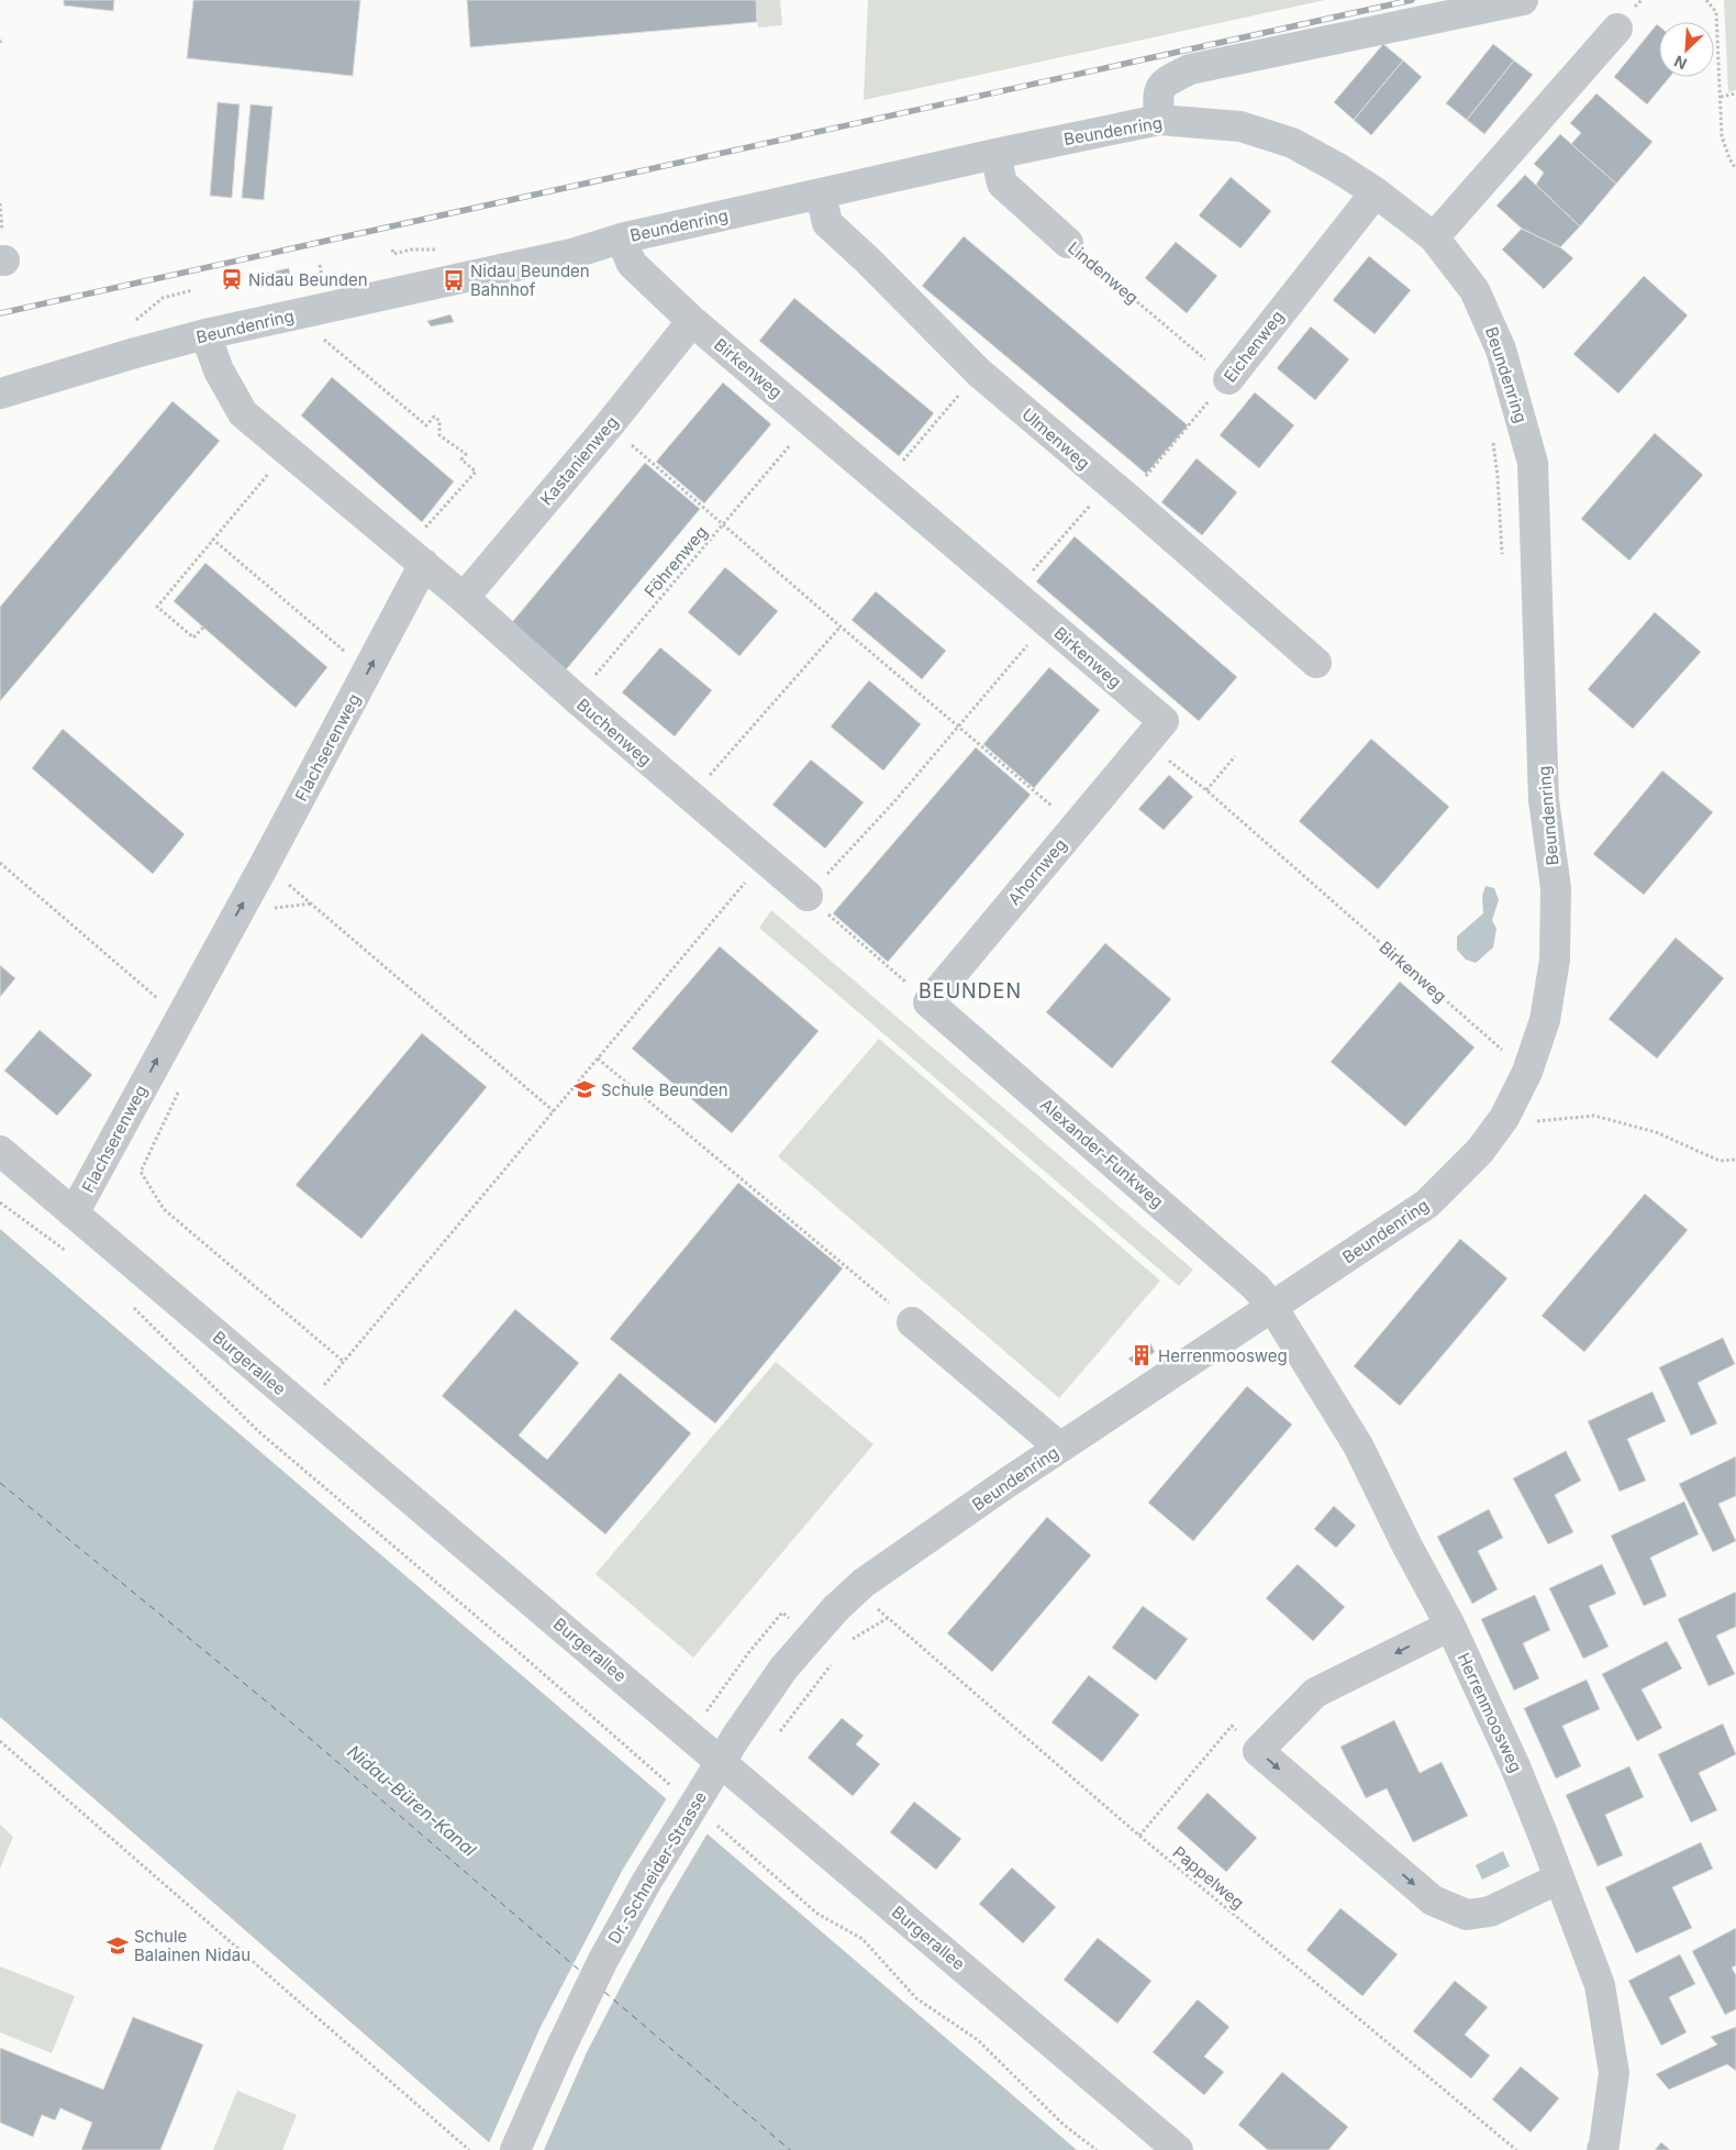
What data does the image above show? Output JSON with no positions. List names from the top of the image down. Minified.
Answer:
{"streets":{"street":["Beundenring","Lindenweg","Eichenweg","Birkenweg","Ulmenweg","Kastanienweg","Buchenweg","Flachserenweg","Ahornweg","Alexander-Funkweg","Burgerallee","Herrenmoosweg","Dr.-Schneider-Strasse"],"path":["Föhrenweg","Pappelweg"]},"crossings":[["Beundenring","Lindenweg"],["Beundenring","Eichenweg"],["Beundenring","Birkenweg"],["Beundenring","Ulmenweg"],["Beundenring","Alexander-Funkweg"],["Beundenring","Herrenmoosweg"],["Beundenring","Dr.-Schneider-Strasse"],["Lindenweg","Eichenweg"],["Eichenweg","Birkenweg"],["Eichenweg","Ulmenweg"],["Birkenweg","Kastanienweg"],["Birkenweg","Ahornweg"],["Kastanienweg","Buchenweg"],["Föhrenweg","Buchenweg"],["Buchenweg","Flachserenweg"],["Flachserenweg","Burgerallee"],["Ahornweg","Alexander-Funkweg"],["Alexander-Funkweg","Herrenmoosweg"]],"one_way":["Flachserenweg"],"districts":["BEUNDEN"],"water":["Nidau-Büren-Kanal"],"places":{"station":["Nidau Beunden"],"bus stop":["Nidau Beunden Bahnhof"],"school or university":["Schule Beunden","Schule Balainen Nidau"],"building":["Herrenmoosweg"]},"north":"bottom left"}
